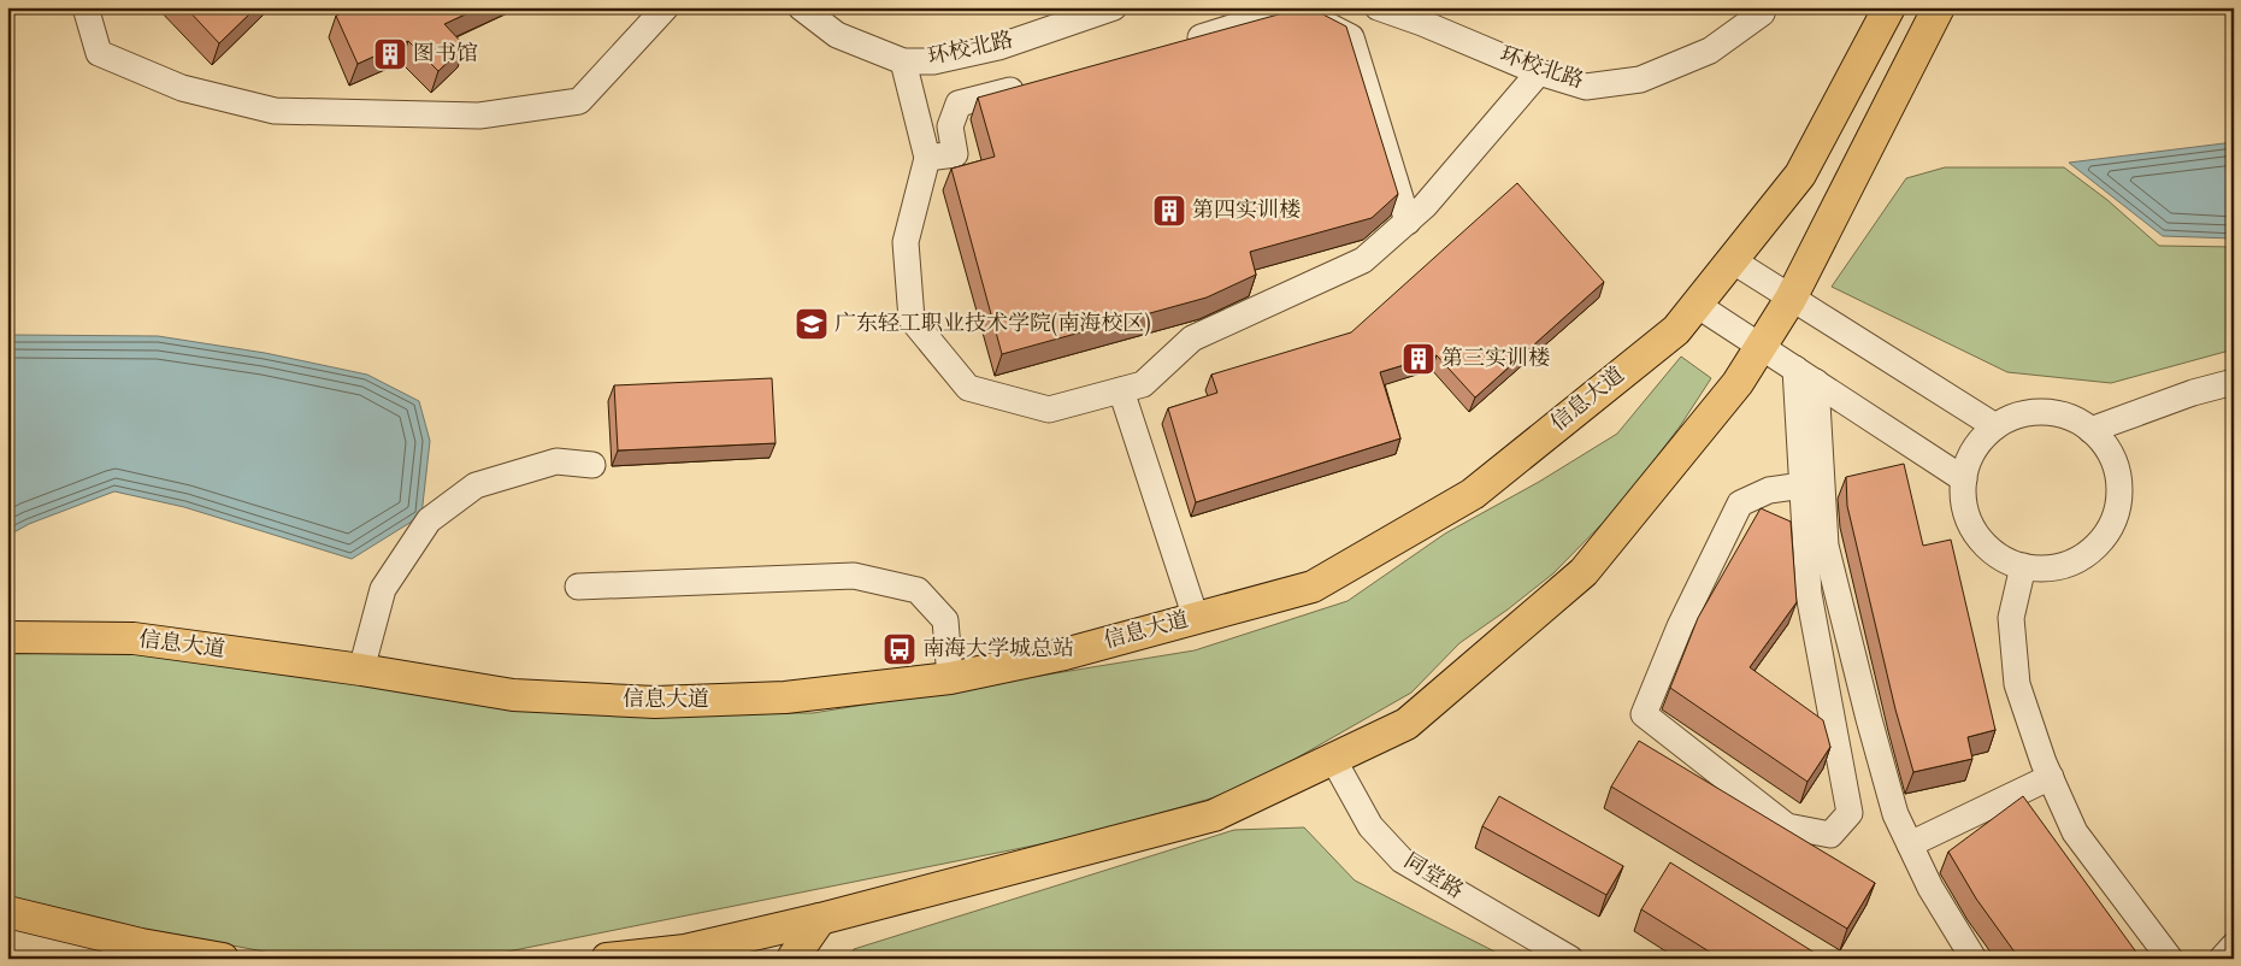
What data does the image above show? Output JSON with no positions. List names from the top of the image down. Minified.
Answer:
{"streets":{"main road":["信息大道"],"street":["环校北路","同堂路"]},"places":{"building":["图书馆","第四实训楼","第三实训楼"],"school or university":["广东轻工职业技术学院(南海校区)"],"bus stop":["南海大学城总站"]}}
